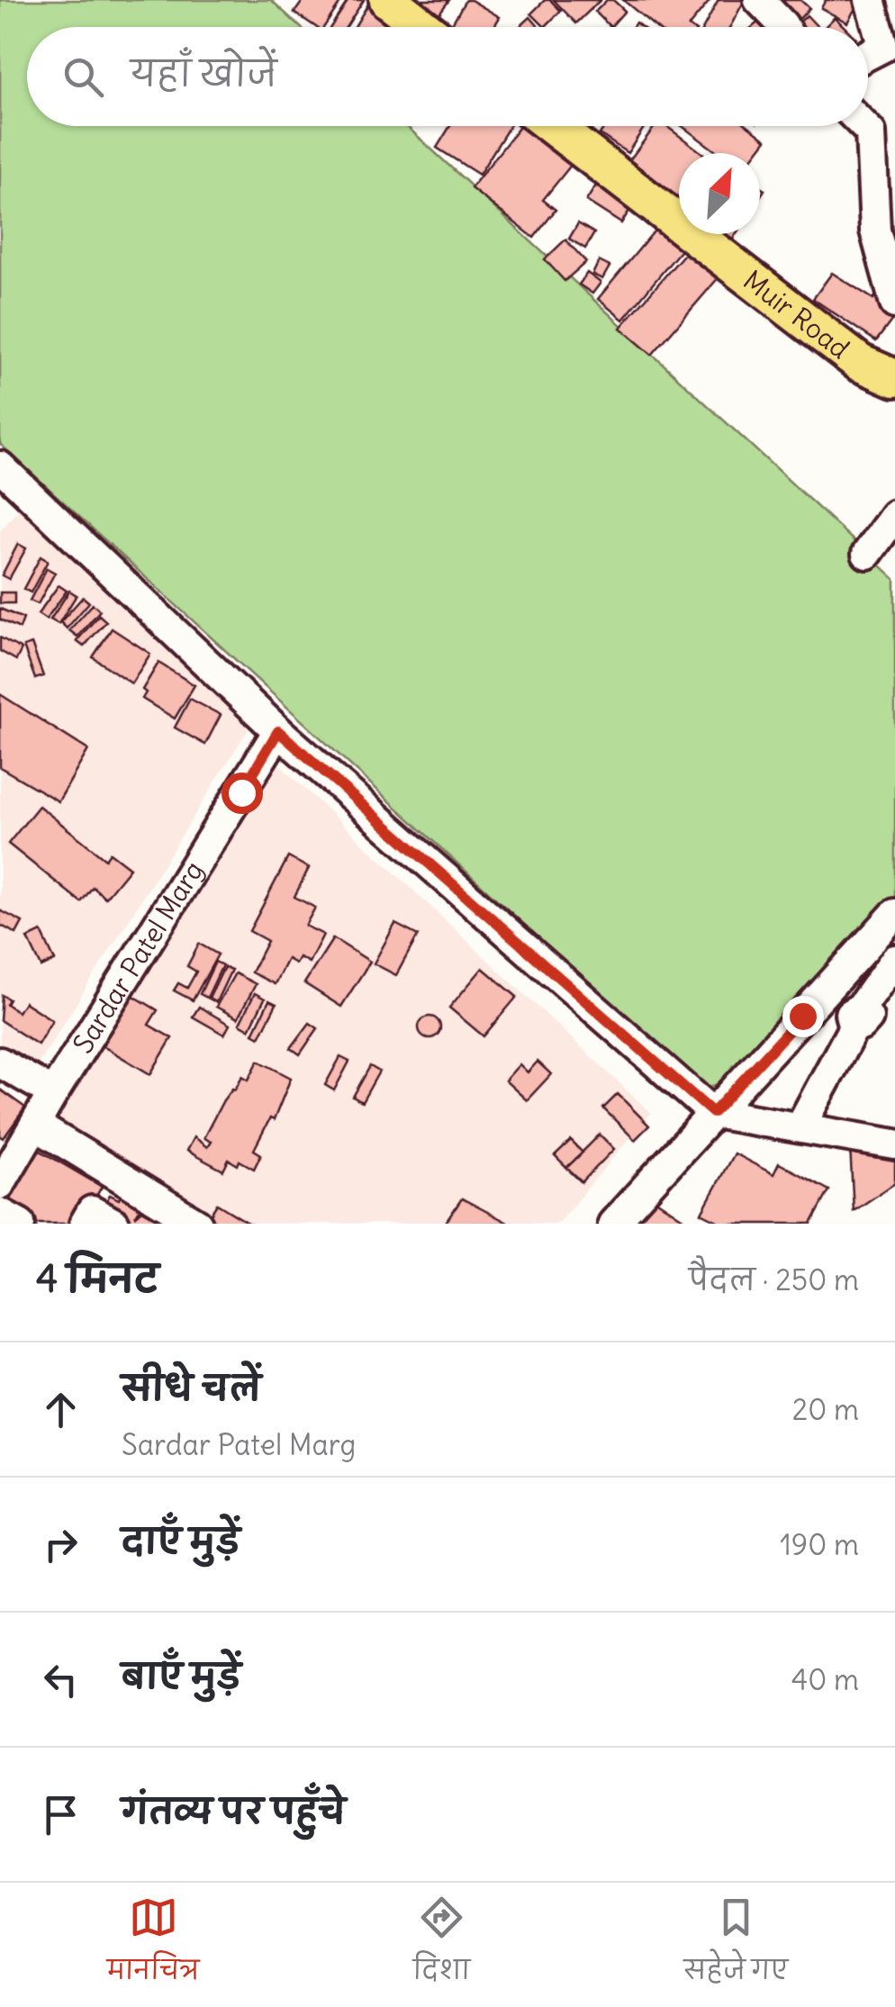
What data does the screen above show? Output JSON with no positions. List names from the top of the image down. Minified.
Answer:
{"streets":{"main road":["Muir Road"],"street":["Sardar Patel Marg"]},"north":"top right","page":{"search":"यहाँ खोजें","heading":["4 मिनट","पैदल · 250 m"],"list":[["सीधे चलें","Sardar Patel Marg","20 m"],["दाएँ मुड़ें","190 m"],["बाएँ मुड़ें","40 m"],"गंतव्य पर पहुँचे"],"nav":["मानचित्र","दिशा","सहेजे गए"]}}
